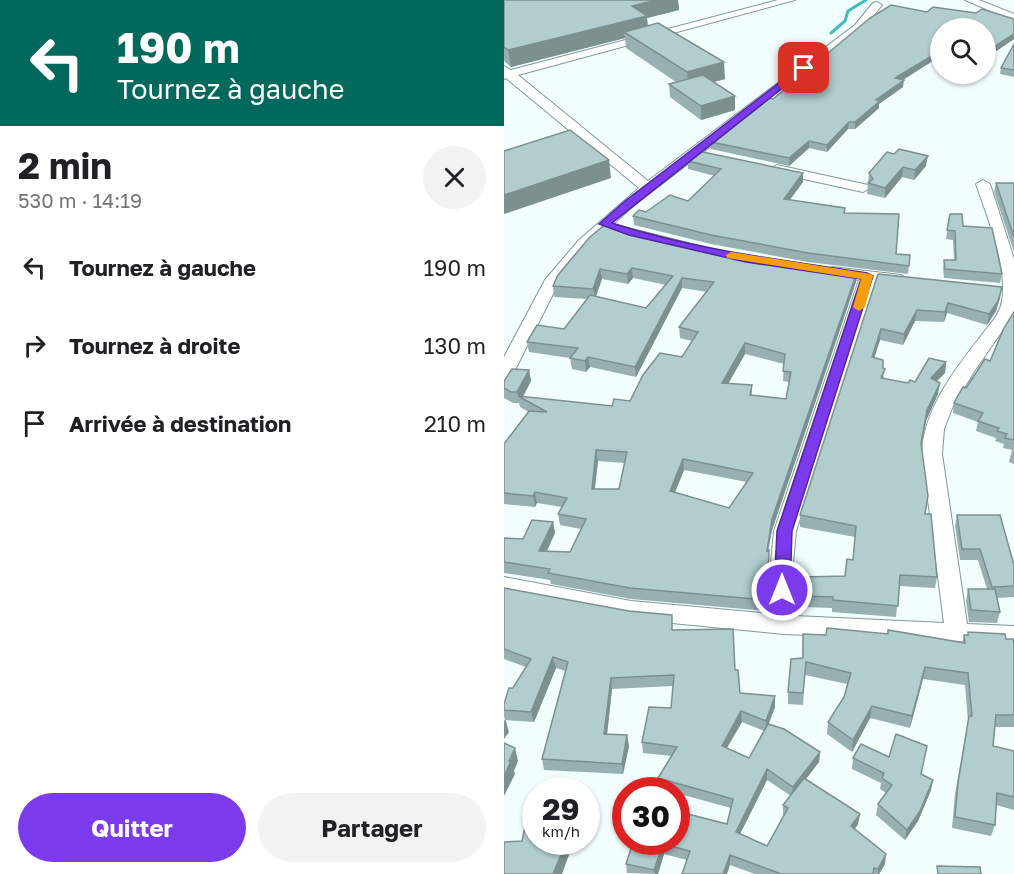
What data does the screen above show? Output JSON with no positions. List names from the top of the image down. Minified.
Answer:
{"page":{"turn":["190 m","Tournez à gauche"],"heading":["2 min","530 m · 14:19"],"list":[{"name":"Tournez à gauche","value":"190 m"},{"name":"Tournez à droite","value":"130 m"},{"name":"Arrivée à destination","value":"210 m"}],"speed":"29 km/h","limit":"30","buttons":["Quitter","Partager"]}}
